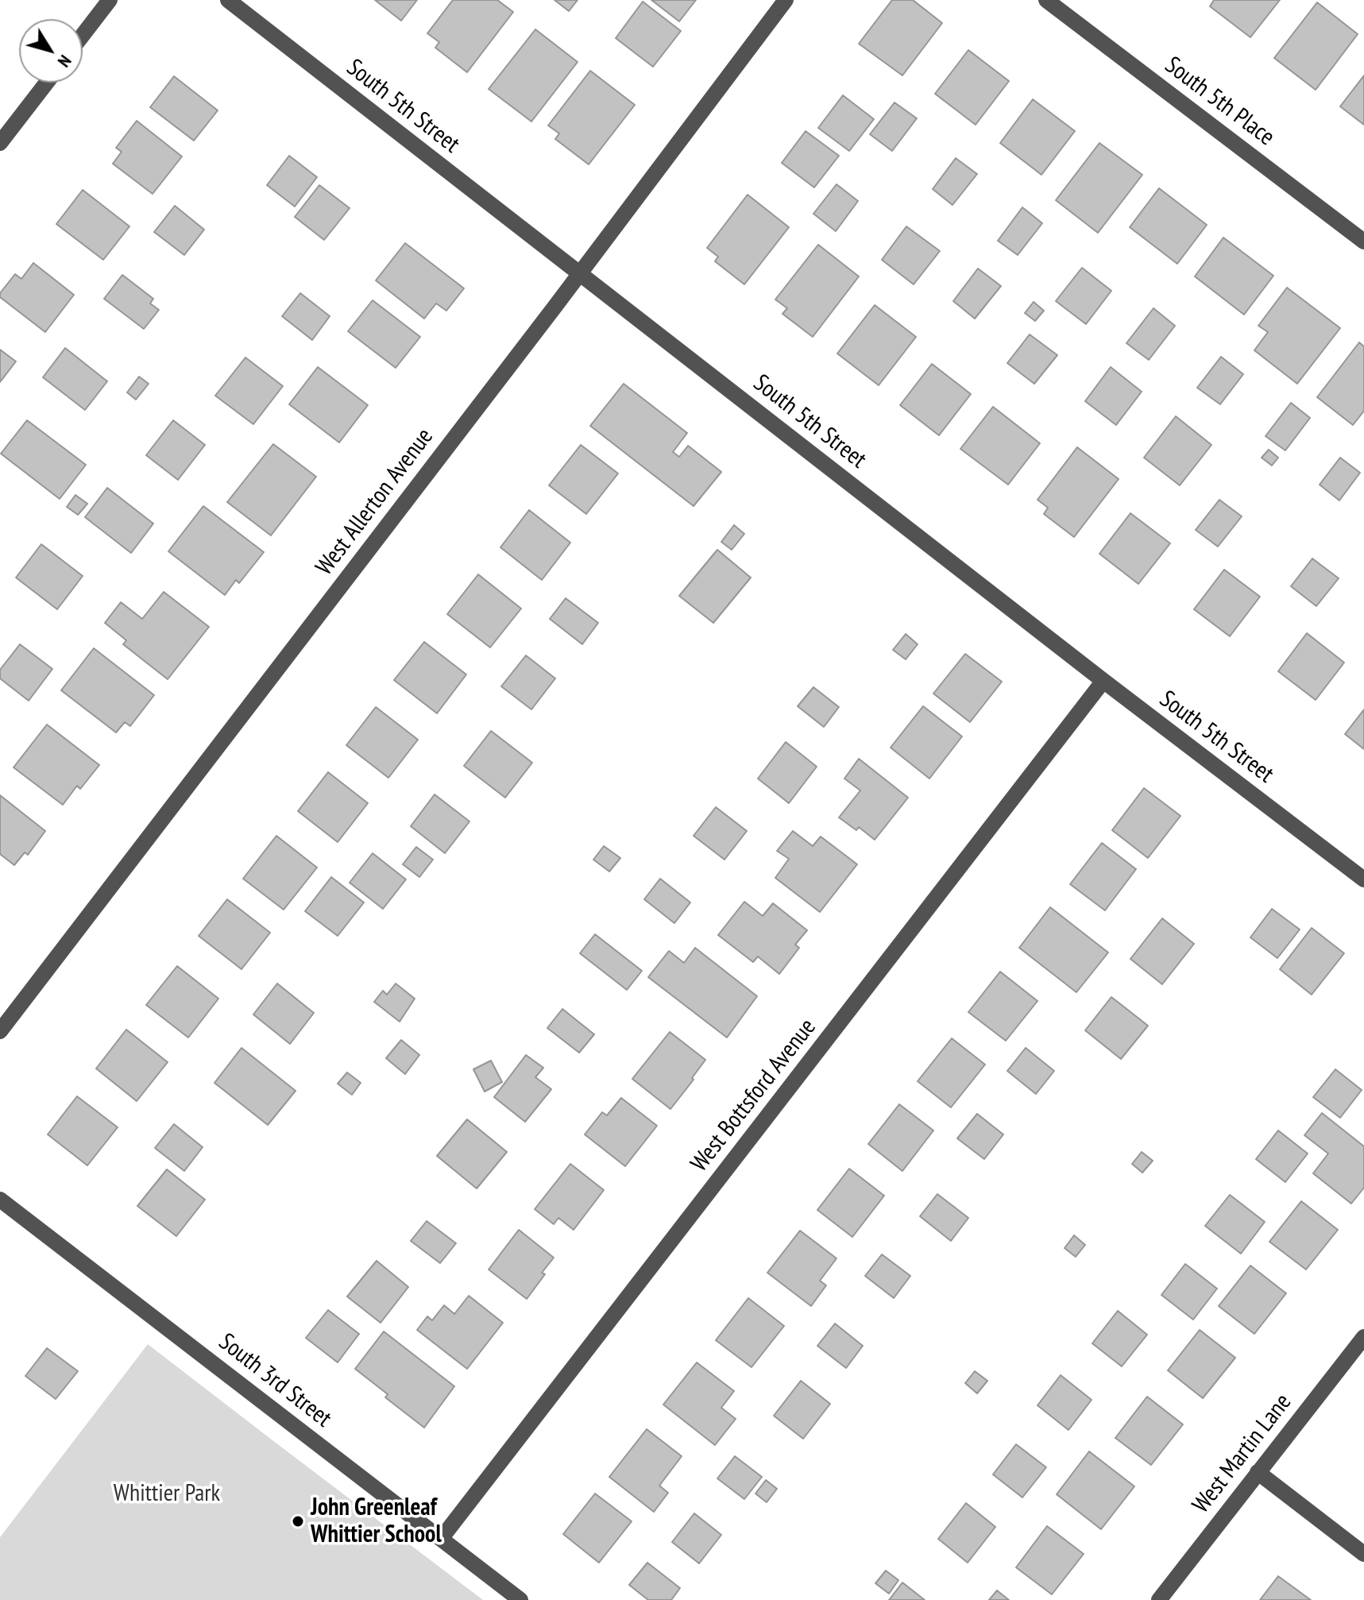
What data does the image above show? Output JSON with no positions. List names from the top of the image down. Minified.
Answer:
{"streets":{"street":["South 5th Place","South 5th Street","West Allerton Avenue","West Bottsford Avenue","South 3rd Street","West Martin Lane"]},"crossings":[["South 5th Street","West Allerton Avenue"],["South 5th Street","West Bottsford Avenue"],["West Bottsford Avenue","South 3rd Street"]],"parks":["Whittier Park"],"places":["John Greenleaf Whittier School"],"north":"bottom right"}
